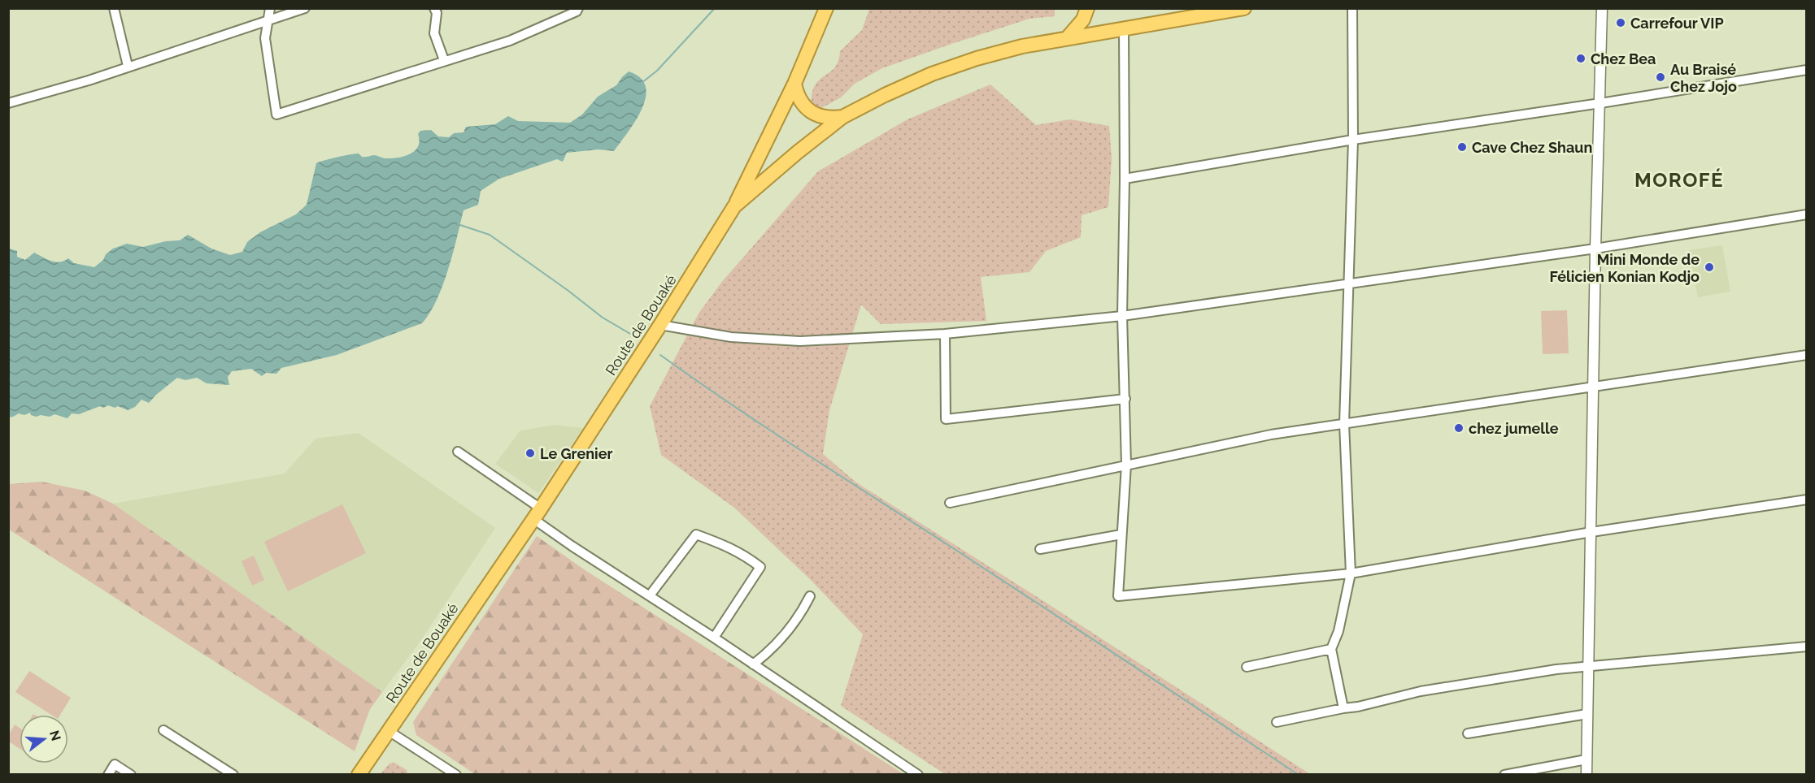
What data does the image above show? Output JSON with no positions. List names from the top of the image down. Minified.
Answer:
{"streets":{"highway":["Route de Bouaké"]},"districts":["MOROFÉ"],"places":["Carrefour VIP","Chez Bea","Au Braisé Chez Jojo","Cave Chez Shaun","Mini Monde de Félicien Konian Kodjo","chez jumelle","Le Grenier"],"north":"right"}
